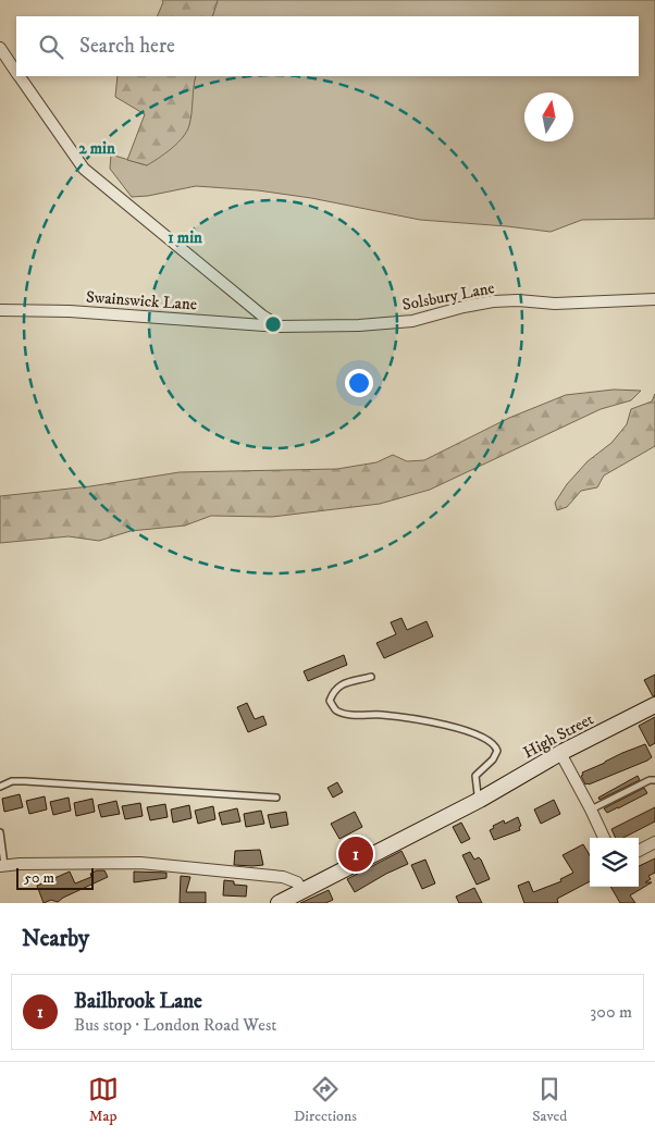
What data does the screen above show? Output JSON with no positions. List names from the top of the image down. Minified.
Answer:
{"streets":{"street":["Solsbury Lane","Swainswick Lane","High Street"]},"crossings":[["Solsbury Lane","Swainswick Lane"]],"scale_bar":"50 m","north":"top","page":{"search":"Search here","pins":"1","scale":"50 m","heading":"Nearby","list":[{"mark":"1","name":"Bailbrook Lane","note":"Bus stop · London Road West","value":"300 m"}],"nav":["Map","Directions","Saved"]},"rings":["2 min","1 min"]}
